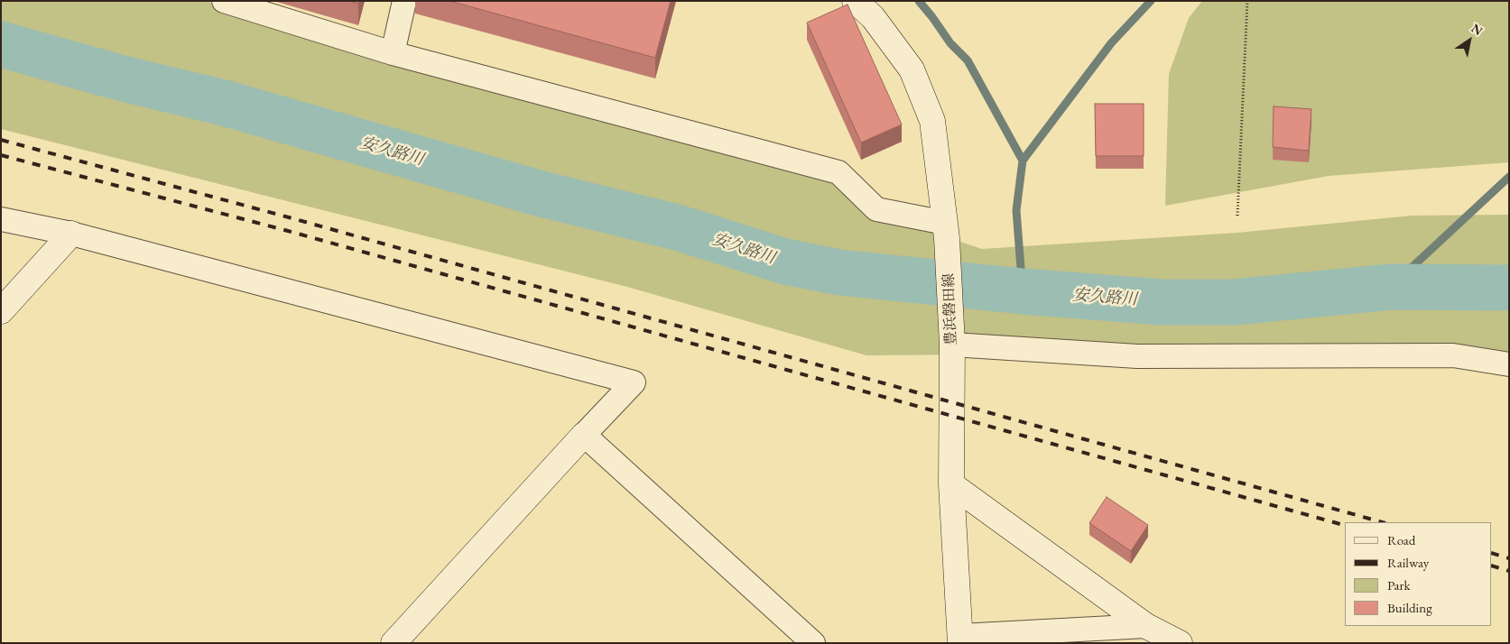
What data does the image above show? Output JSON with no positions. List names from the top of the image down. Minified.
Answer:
{"streets":{"street":["豊浜磐田線"]},"water":["安久路川"],"legend":["Road","Railway","Park","Building"],"north":"top right"}
